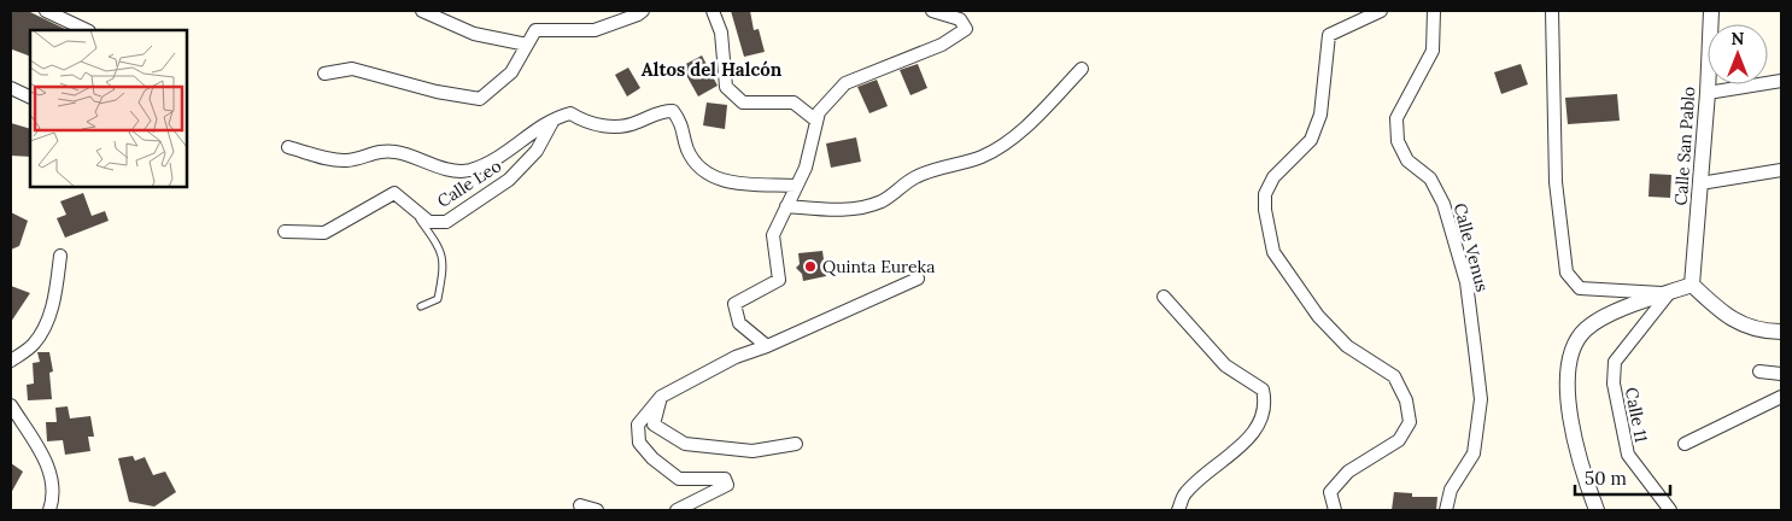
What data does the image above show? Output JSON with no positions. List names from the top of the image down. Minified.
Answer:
{"streets":{"street":["Calle San Pablo","Calle Leo","Calle Venus","Calle 11"]},"districts":["Altos del Halcón"],"places":["Quinta Eureka"],"scale_bar":"50 m","north":"top"}
